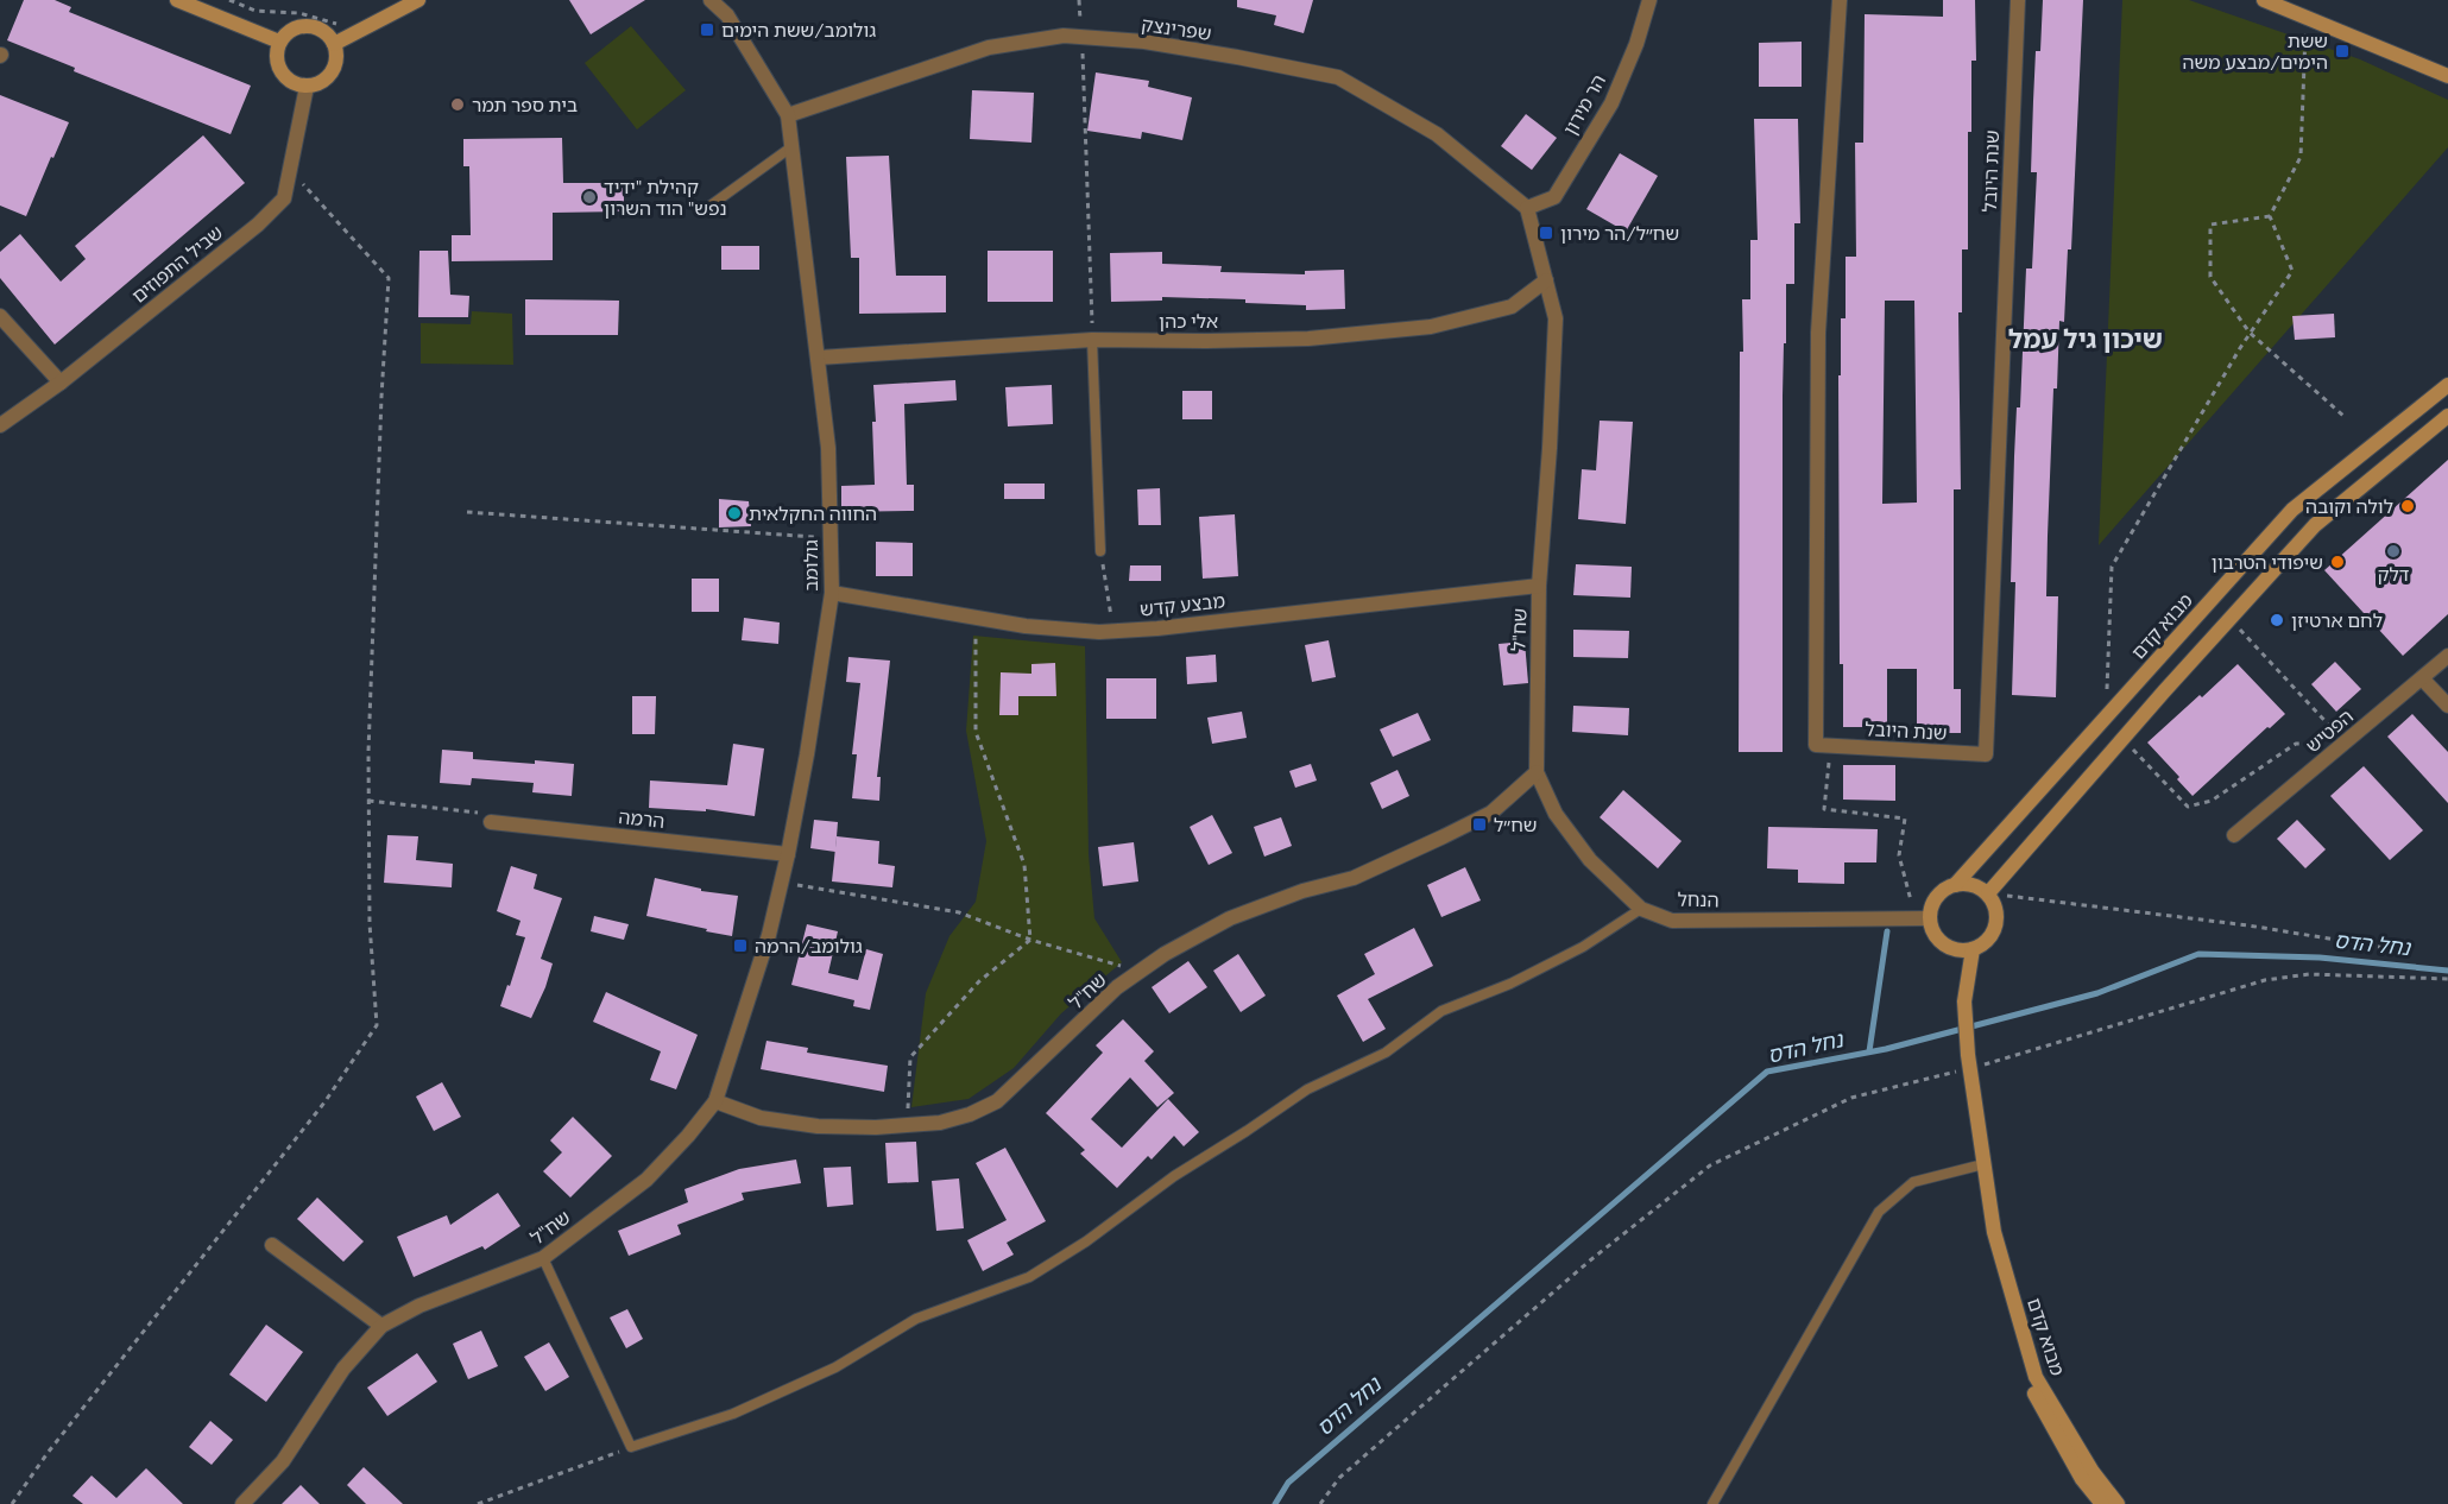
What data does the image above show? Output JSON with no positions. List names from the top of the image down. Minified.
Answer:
{"streets":{"street":["שפרינצק","הר מירון","שנת היובל","שביל התפוזים","אלי כהן","גולומב","מבצע קדש","מבוא קדם","שח\"ל","הפטיש","הרמה","הנחל"]},"crossings":[["שפרינצק","הר מירון"],["שפרינצק","גולומב"],["שפרינצק","שח\"ל"],["הר מירון","שח\"ל"],["אלי כהן","גולומב"],["אלי כהן","שח\"ל"],["גולומב","מבצע קדש"],["גולומב","שח\"ל"],["גולומב","הרמה"],["מבצע קדש","שח\"ל"],["מבוא קדם","הנחל"],["שח\"ל","הנחל"]],"districts":["שיכון גיל עמל"],"water":["נחל הדס"],"places":{"transit":["גולומב/ששת הימים","ששת הימים/מבצע משה","שח״ל/הר מירון","שח״ל","גולומב/הרמה"],"other":["בית ספר תמר","קהילת \"ידיד נפש\" הוד השרון","לולה וקובה","החווה החקלאית","דלק","שיפודי הטרבון","לחם ארטיזן"]}}
